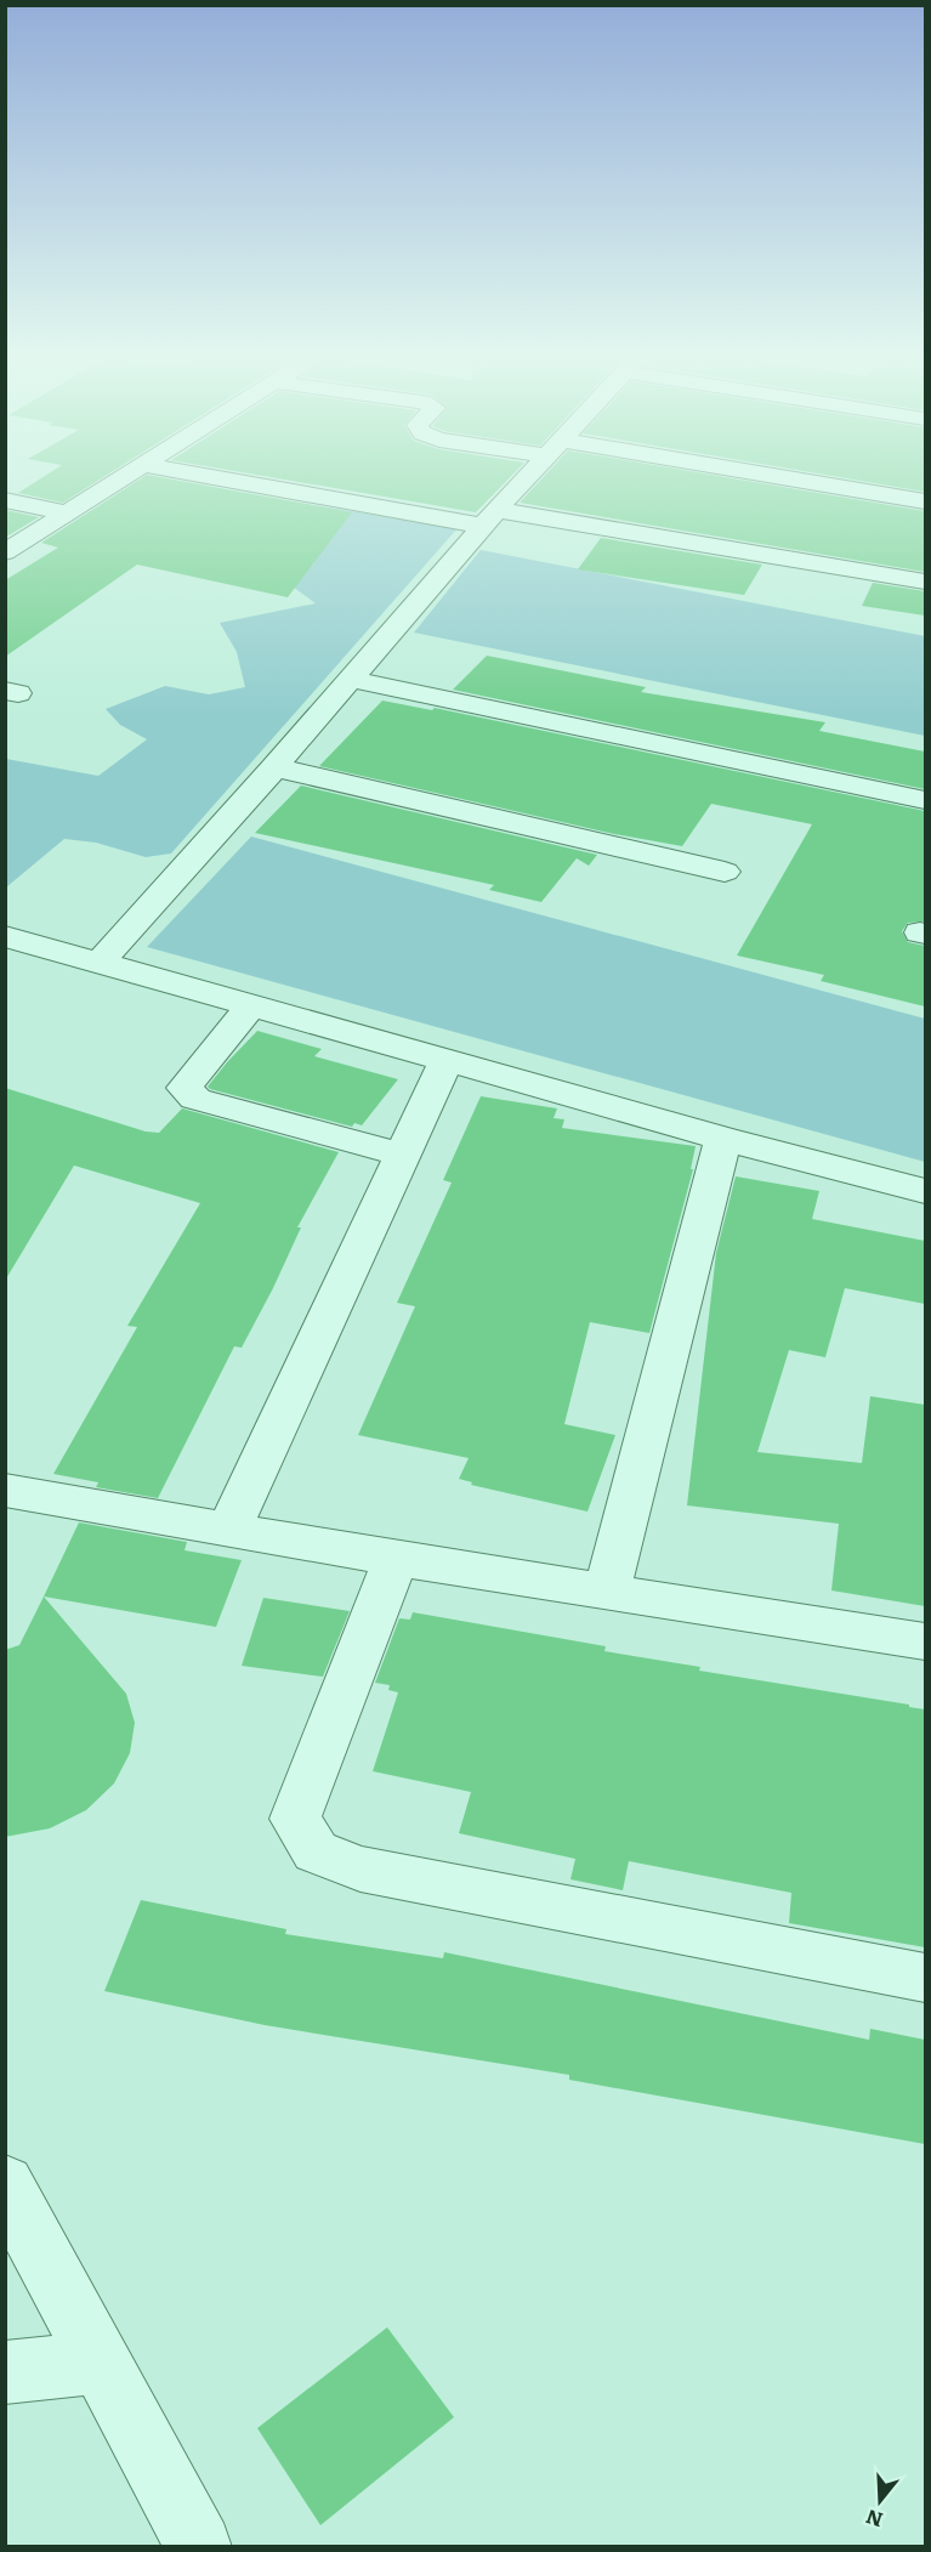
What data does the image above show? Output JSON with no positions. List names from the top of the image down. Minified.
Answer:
{"north":"bottom"}
